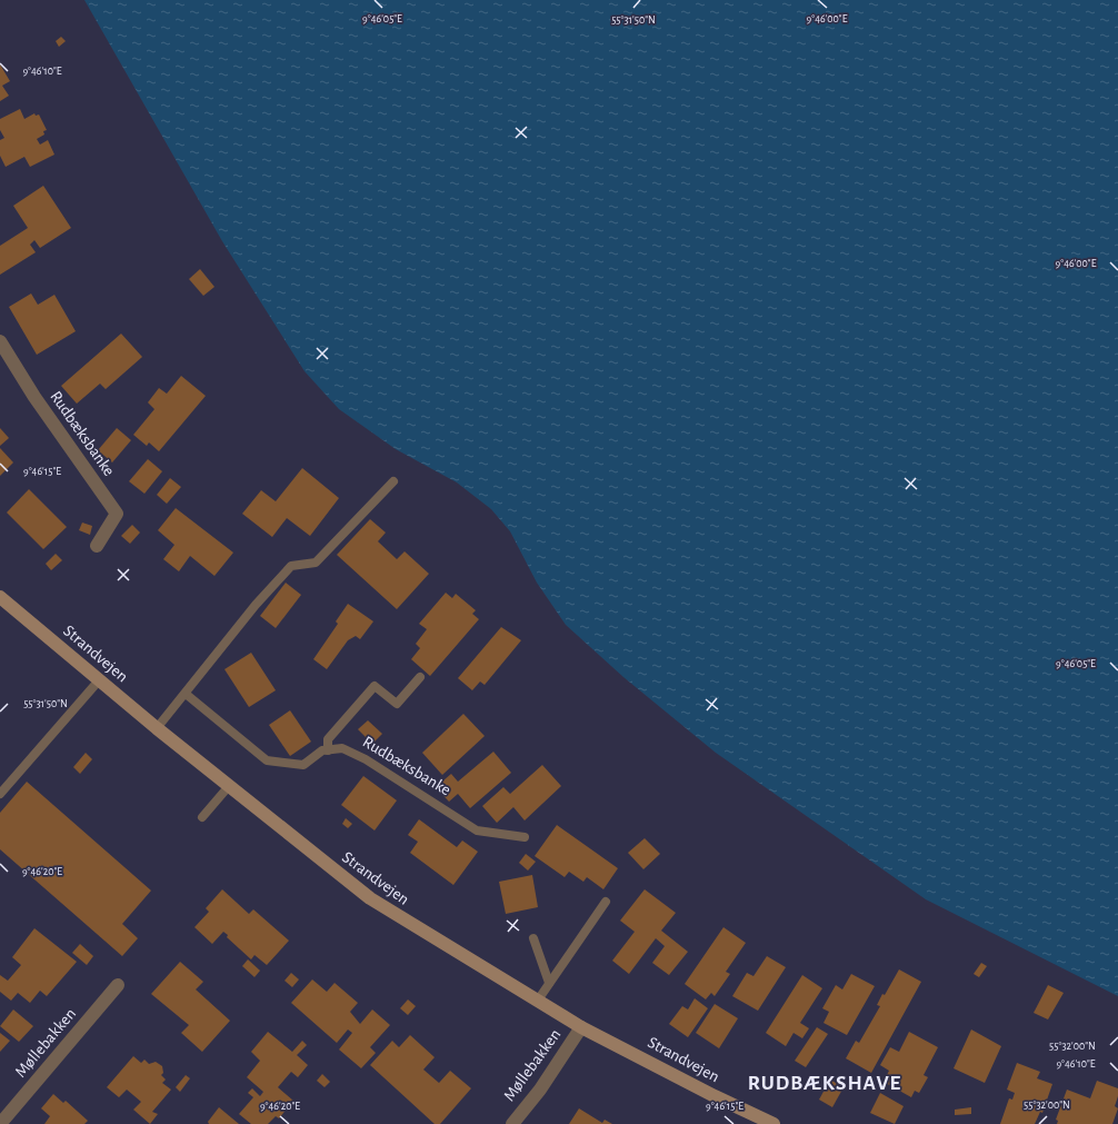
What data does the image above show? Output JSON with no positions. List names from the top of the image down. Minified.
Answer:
{"streets":{"street":["Rudbæksbanke","Strandvejen","Møllebakken"]},"crossings":[["Strandvejen","Møllebakken"]],"districts":["RUDBÆKSHAVE"],"coordinates":["9°46'05\"E","9°46'00\"E","55°31'50\"N","9°46'10\"E","9°46'15\"E","9°46'20\"E","55°32'00\"N"]}
